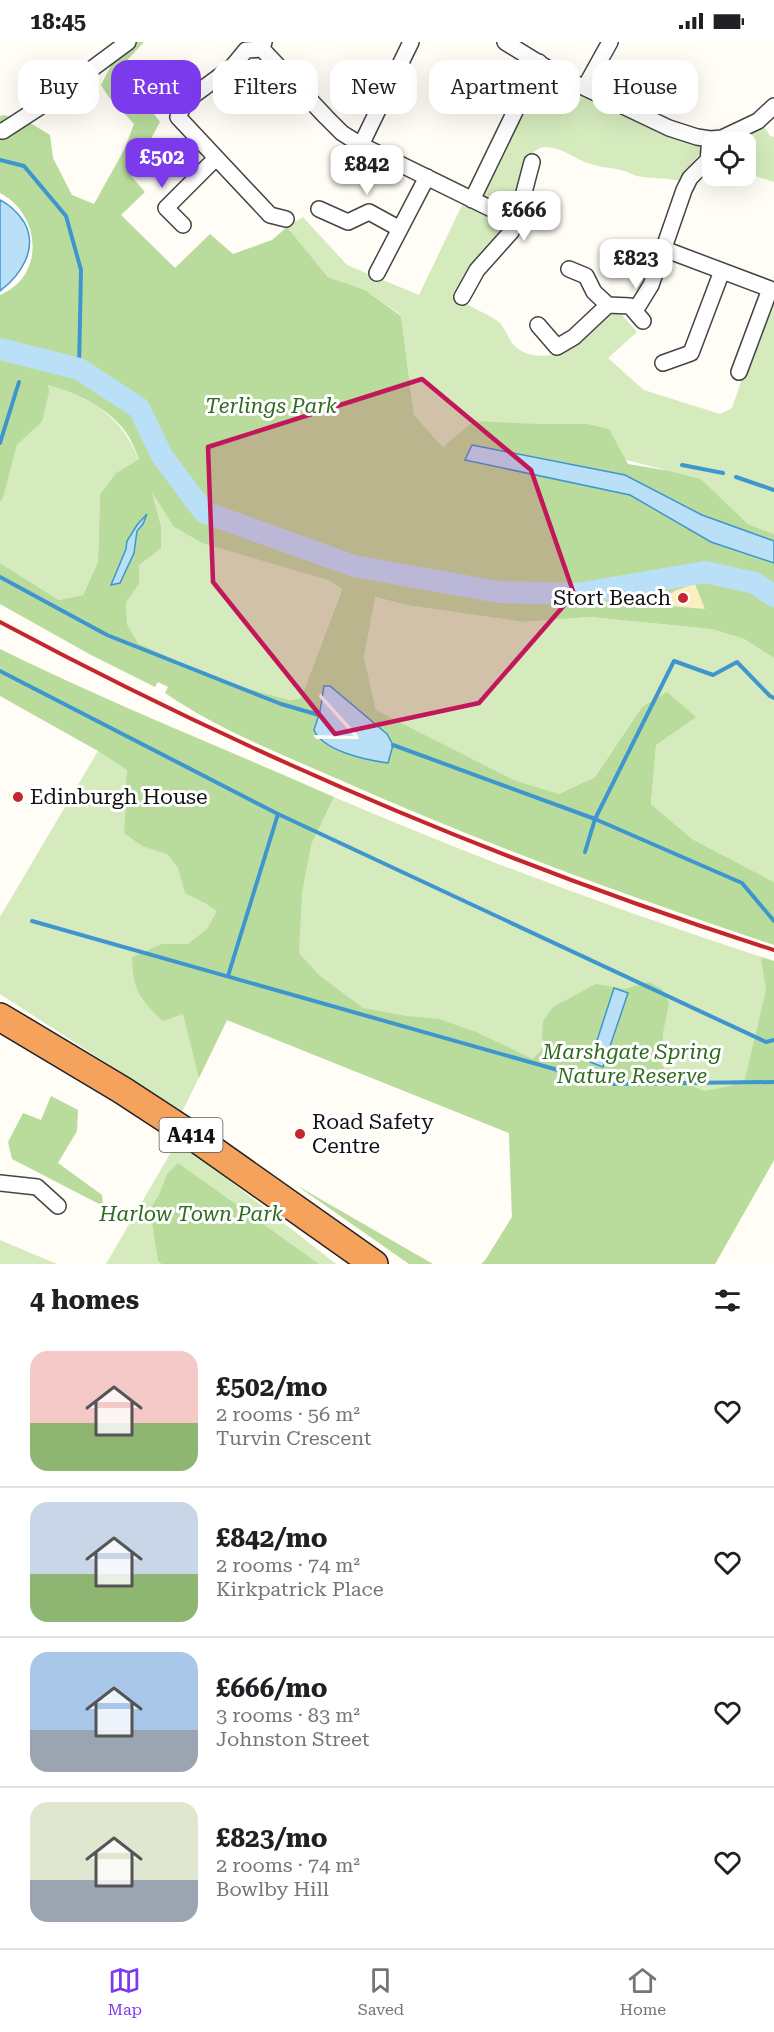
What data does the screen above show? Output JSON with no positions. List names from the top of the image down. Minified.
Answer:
{"streets":{"highway":["A414"]},"parks":["Terlings Park","Marshgate Spring Nature Reserve","Harlow Town Park"],"places":["Stort Beach","Edinburgh House","Road Safety Centre"],"page":{"status":"18:45","chip":["Buy","Rent","Filters","New","Apartment","House"],"price":["£502","£842","£666","£823"],"heading":"4 homes","list":[{"name":"£502/mo","note":"2 rooms · 56 m² · Turvin Crescent"},{"name":"£842/mo","note":"2 rooms · 74 m² · Kirkpatrick Place"},{"name":"£666/mo","note":"3 rooms · 83 m² · Johnston Street"},{"name":"£823/mo","note":"2 rooms · 74 m² · Bowlby Hill"}],"tabs":["Map","Saved","Home"]}}
